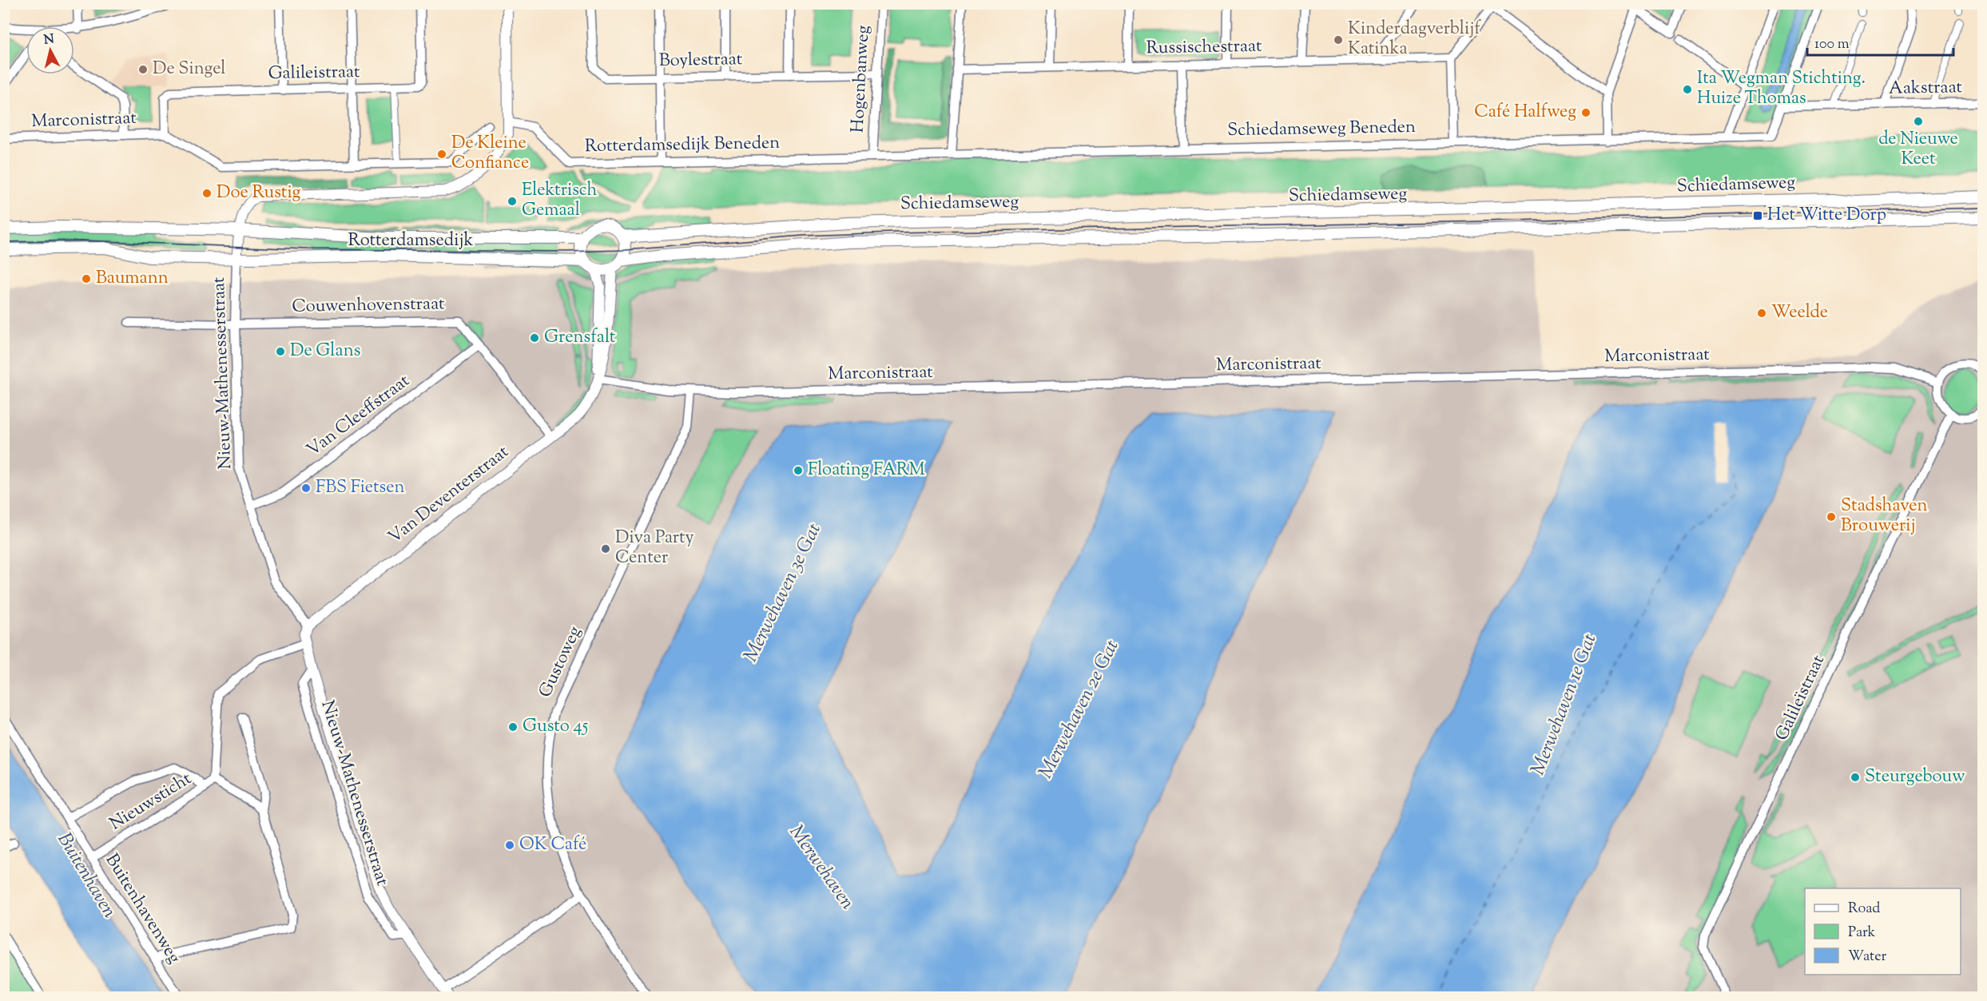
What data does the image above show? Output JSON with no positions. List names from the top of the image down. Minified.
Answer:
{"streets":{"main road":["Schiedamseweg","Rotterdamsedijk"],"street":["Russischestraat","Boylestraat","Galileistraat","Hogenbanweg","Aakstraat","Marconistraat","Schiedamseweg Beneden","Rotterdamsedijk Beneden","Couwenhovenstraat","Nieuw-Mathenesserstraat","Van Cleeffstraat","Van Deventerstraat","Gustoweg","Galileïstraat","Nieuwsticht","Buitenhavenweg"]},"crossings":[["Boylestraat","Hogenbanweg"],["Galileistraat","Marconistraat"],["Hogenbanweg","Schiedamseweg Beneden"],["Hogenbanweg","Rotterdamsedijk Beneden"],["Aakstraat","Schiedamseweg Beneden"],["Marconistraat","Van Deventerstraat"],["Marconistraat","Gustoweg"],["Schiedamseweg Beneden","Rotterdamsedijk Beneden"],["Schiedamseweg","Rotterdamsedijk"],["Schiedamseweg","Van Deventerstraat"],["Rotterdamsedijk","Nieuw-Mathenesserstraat"],["Rotterdamsedijk","Van Deventerstraat"],["Couwenhovenstraat","Nieuw-Mathenesserstraat"],["Couwenhovenstraat","Van Cleeffstraat"],["Couwenhovenstraat","Van Deventerstraat"],["Nieuw-Mathenesserstraat","Van Cleeffstraat"],["Nieuw-Mathenesserstraat","Van Deventerstraat"],["Nieuw-Mathenesserstraat","Nieuwsticht"],["Nieuwsticht","Buitenhavenweg"]],"water":["Merwehaven 3e Gat","Merwehaven 1e Gat","Merwehaven 2e Gat","Merwehaven","Buitenhaven"],"places":{"other":["Kinderdagverblijf Katinka","De Singel","Ita Wegman Stichting. Huize Thomas","Café Halfweg","de Nieuwe Keet","De Kleine Confiance","Doe Rustig","Elektrisch Gemaal","Baumann","Weelde","Grensfalt","De Glans","Floating FARM","FBS Fietsen","Stadshaven Brouwerij","Diva Party Center","Gusto 45","Steurgebouw","OK Café"],"transit":["Het Witte Dorp"]},"legend":["Road","Park","Water"],"scale_bar":"100 m","north":"top"}
